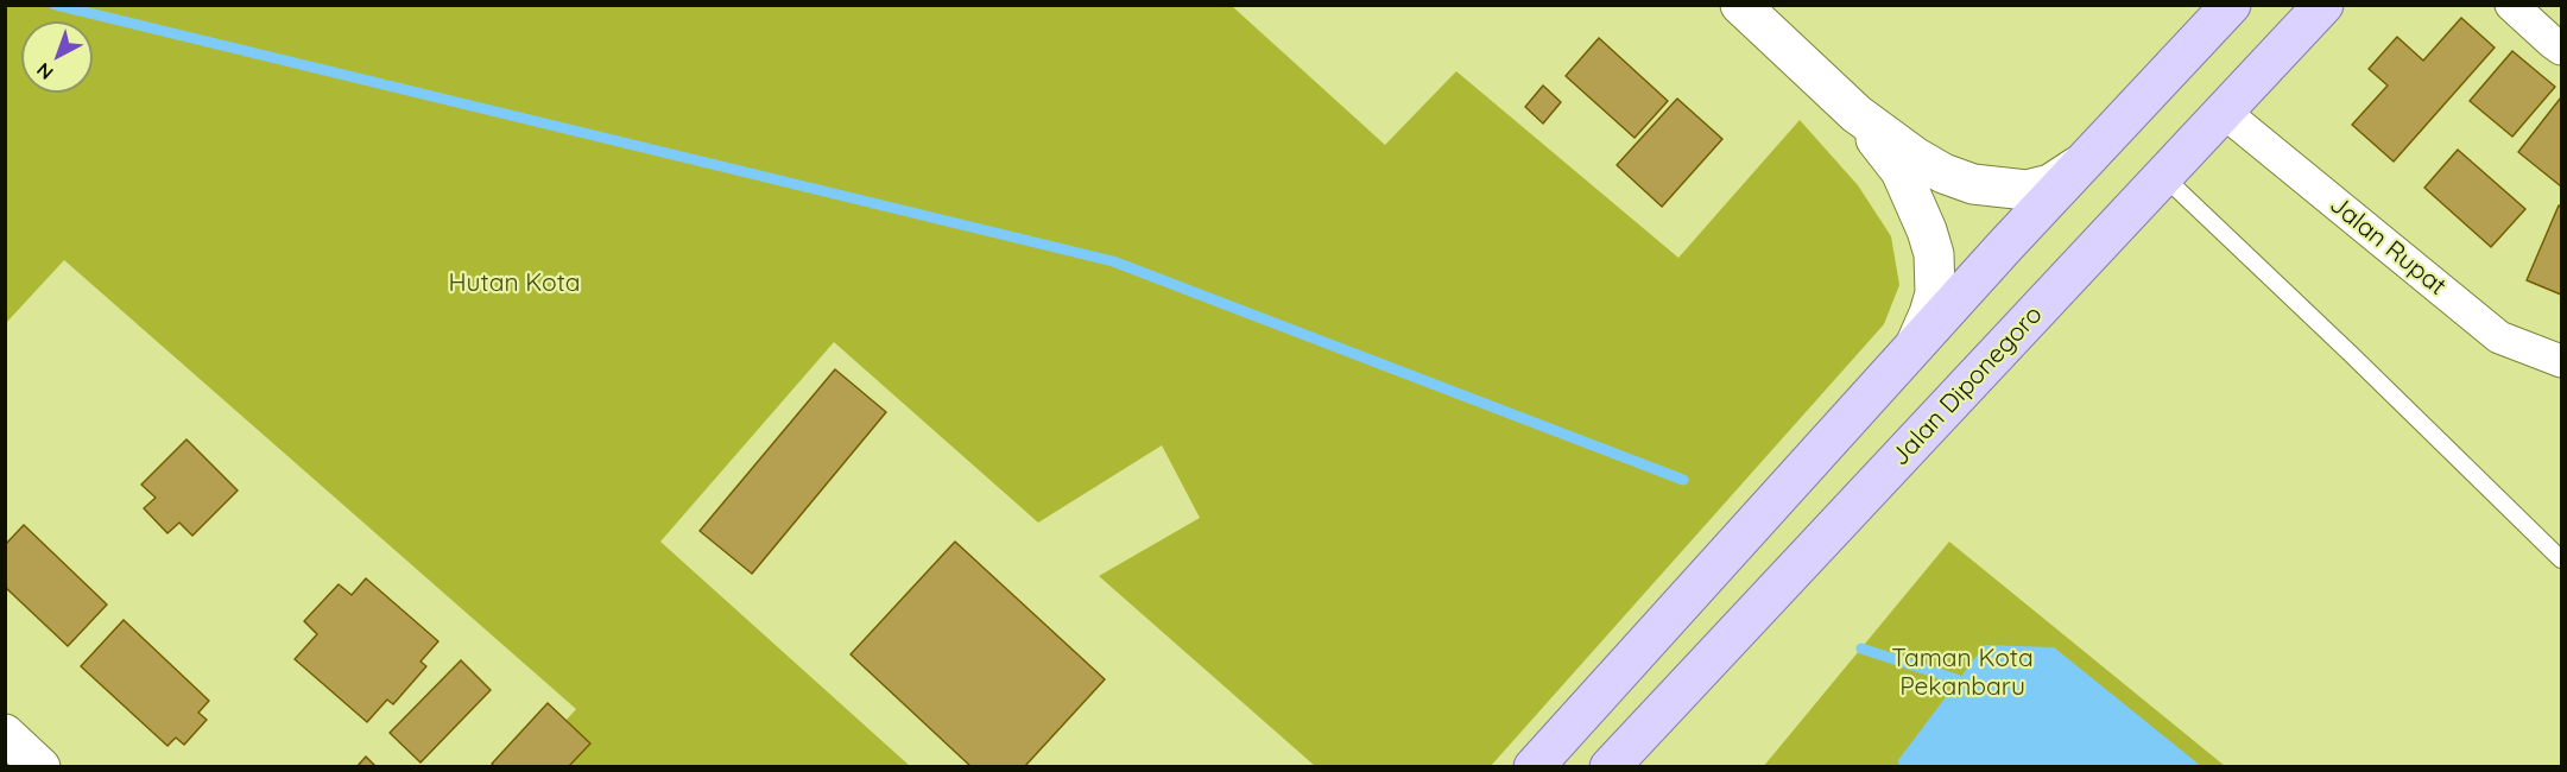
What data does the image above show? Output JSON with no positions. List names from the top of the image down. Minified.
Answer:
{"streets":{"main road":["Jalan Diponegoro"],"street":["Jalan Rupat"]},"crossings":[["Jalan Rupat","Jalan Diponegoro"]],"parks":["Hutan Kota","Taman Kota Pekanbaru"],"north":"bottom left"}
